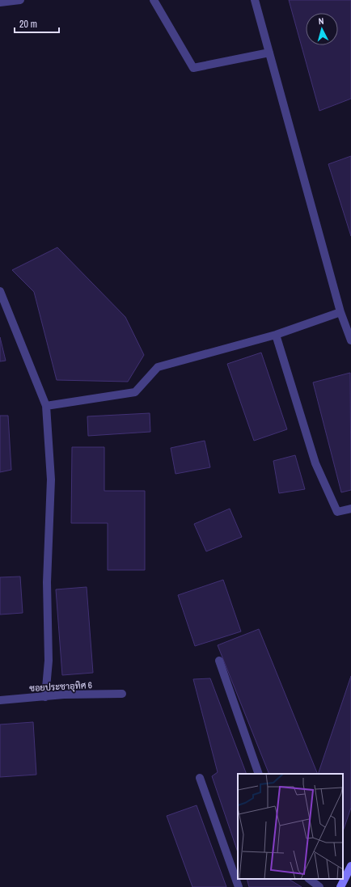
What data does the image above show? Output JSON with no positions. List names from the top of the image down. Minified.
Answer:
{"streets":{"street":["ซอยประชาอุทิศ 6"]},"scale_bar":"20 m","north":"top"}
